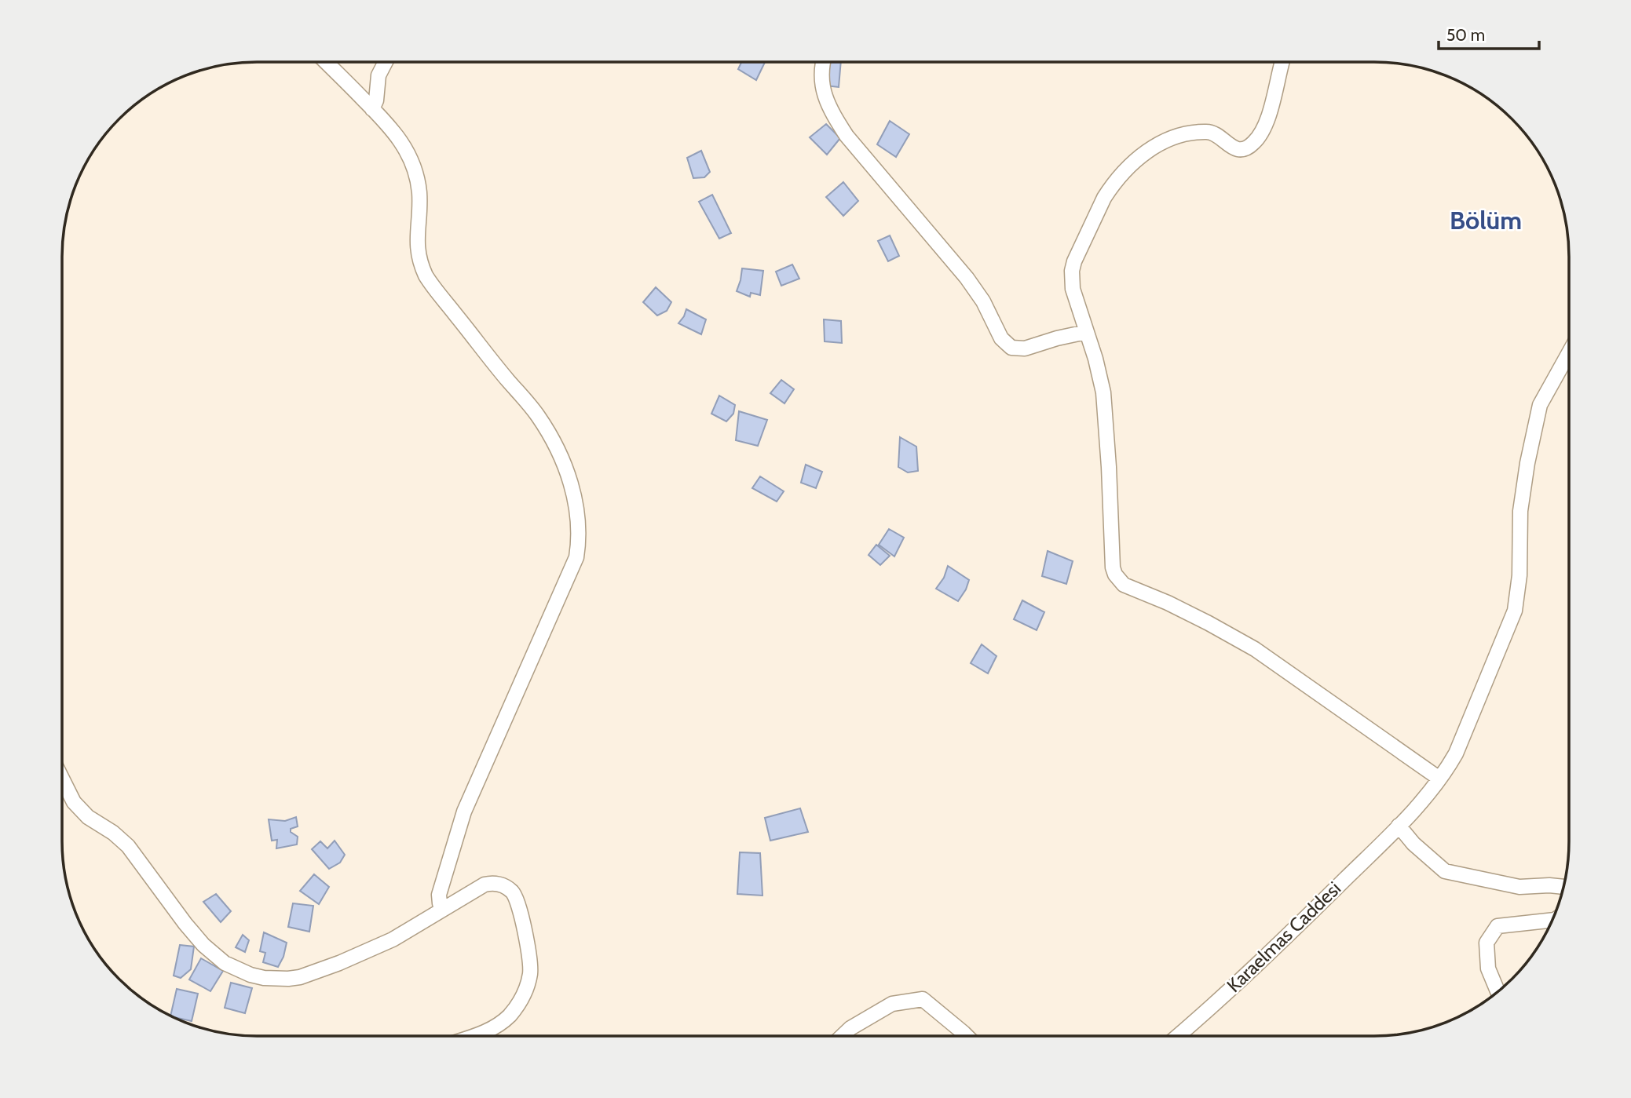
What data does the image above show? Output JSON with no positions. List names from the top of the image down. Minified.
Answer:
{"streets":{"street":["Karaelmas Caddesi"]},"districts":["Bölüm"],"scale_bar":"50 m"}
